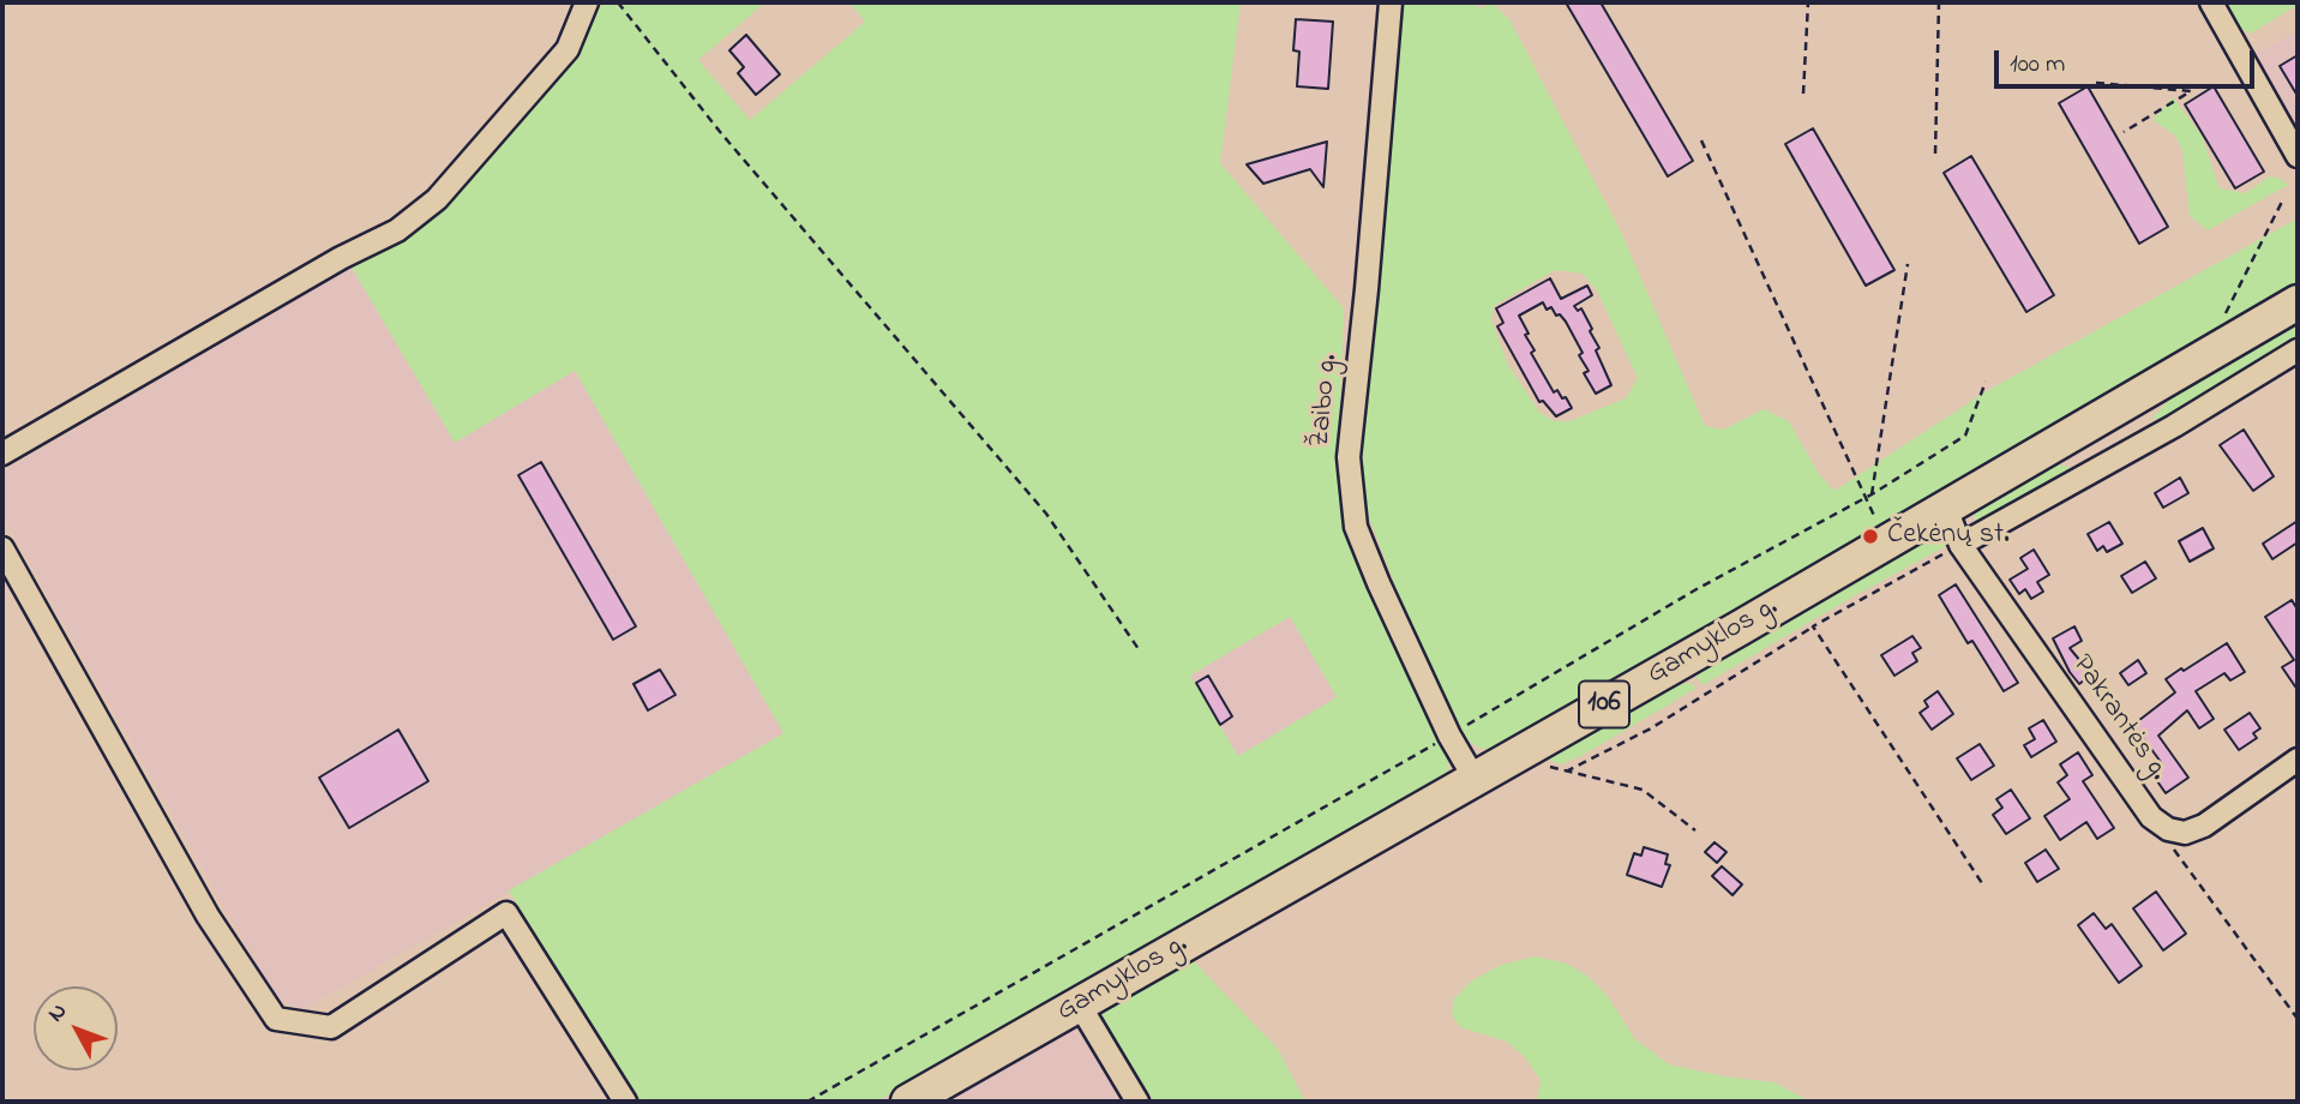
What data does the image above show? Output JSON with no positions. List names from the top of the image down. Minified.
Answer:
{"streets":{"main road":["Gamyklos g.","106"],"street":["Žaibo g.","Pakrantės g."]},"crossings":[["Žaibo g.","Gamyklos g."],["Gamyklos g.","Pakrantės g."]],"places":["Čekėnų st."],"scale_bar":"100 m","north":"top left"}
